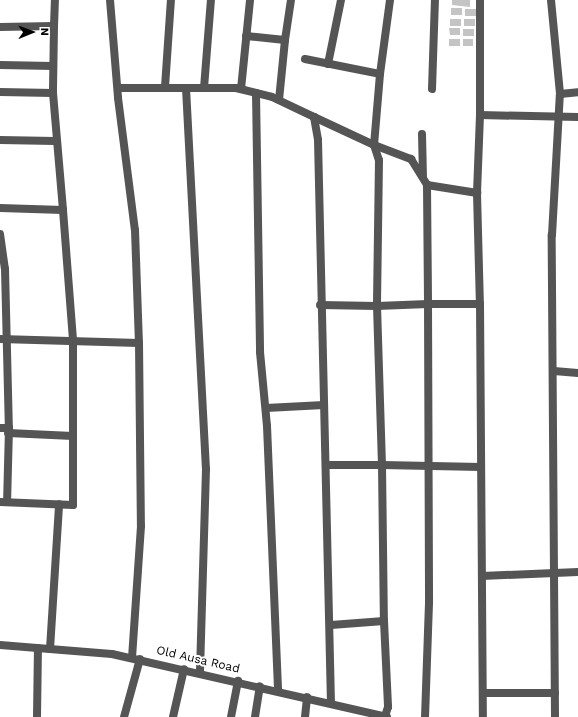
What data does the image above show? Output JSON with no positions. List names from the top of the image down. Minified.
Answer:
{"streets":{"street":["Old Ausa Road"]},"north":"right"}
